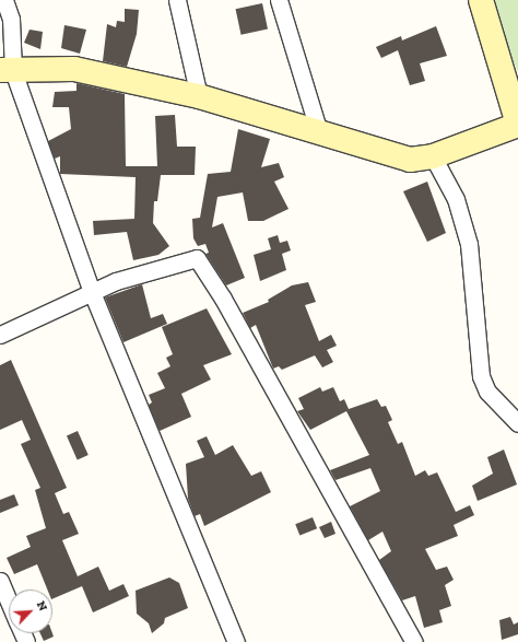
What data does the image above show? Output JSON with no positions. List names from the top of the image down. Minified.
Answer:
{"north":"top right"}
